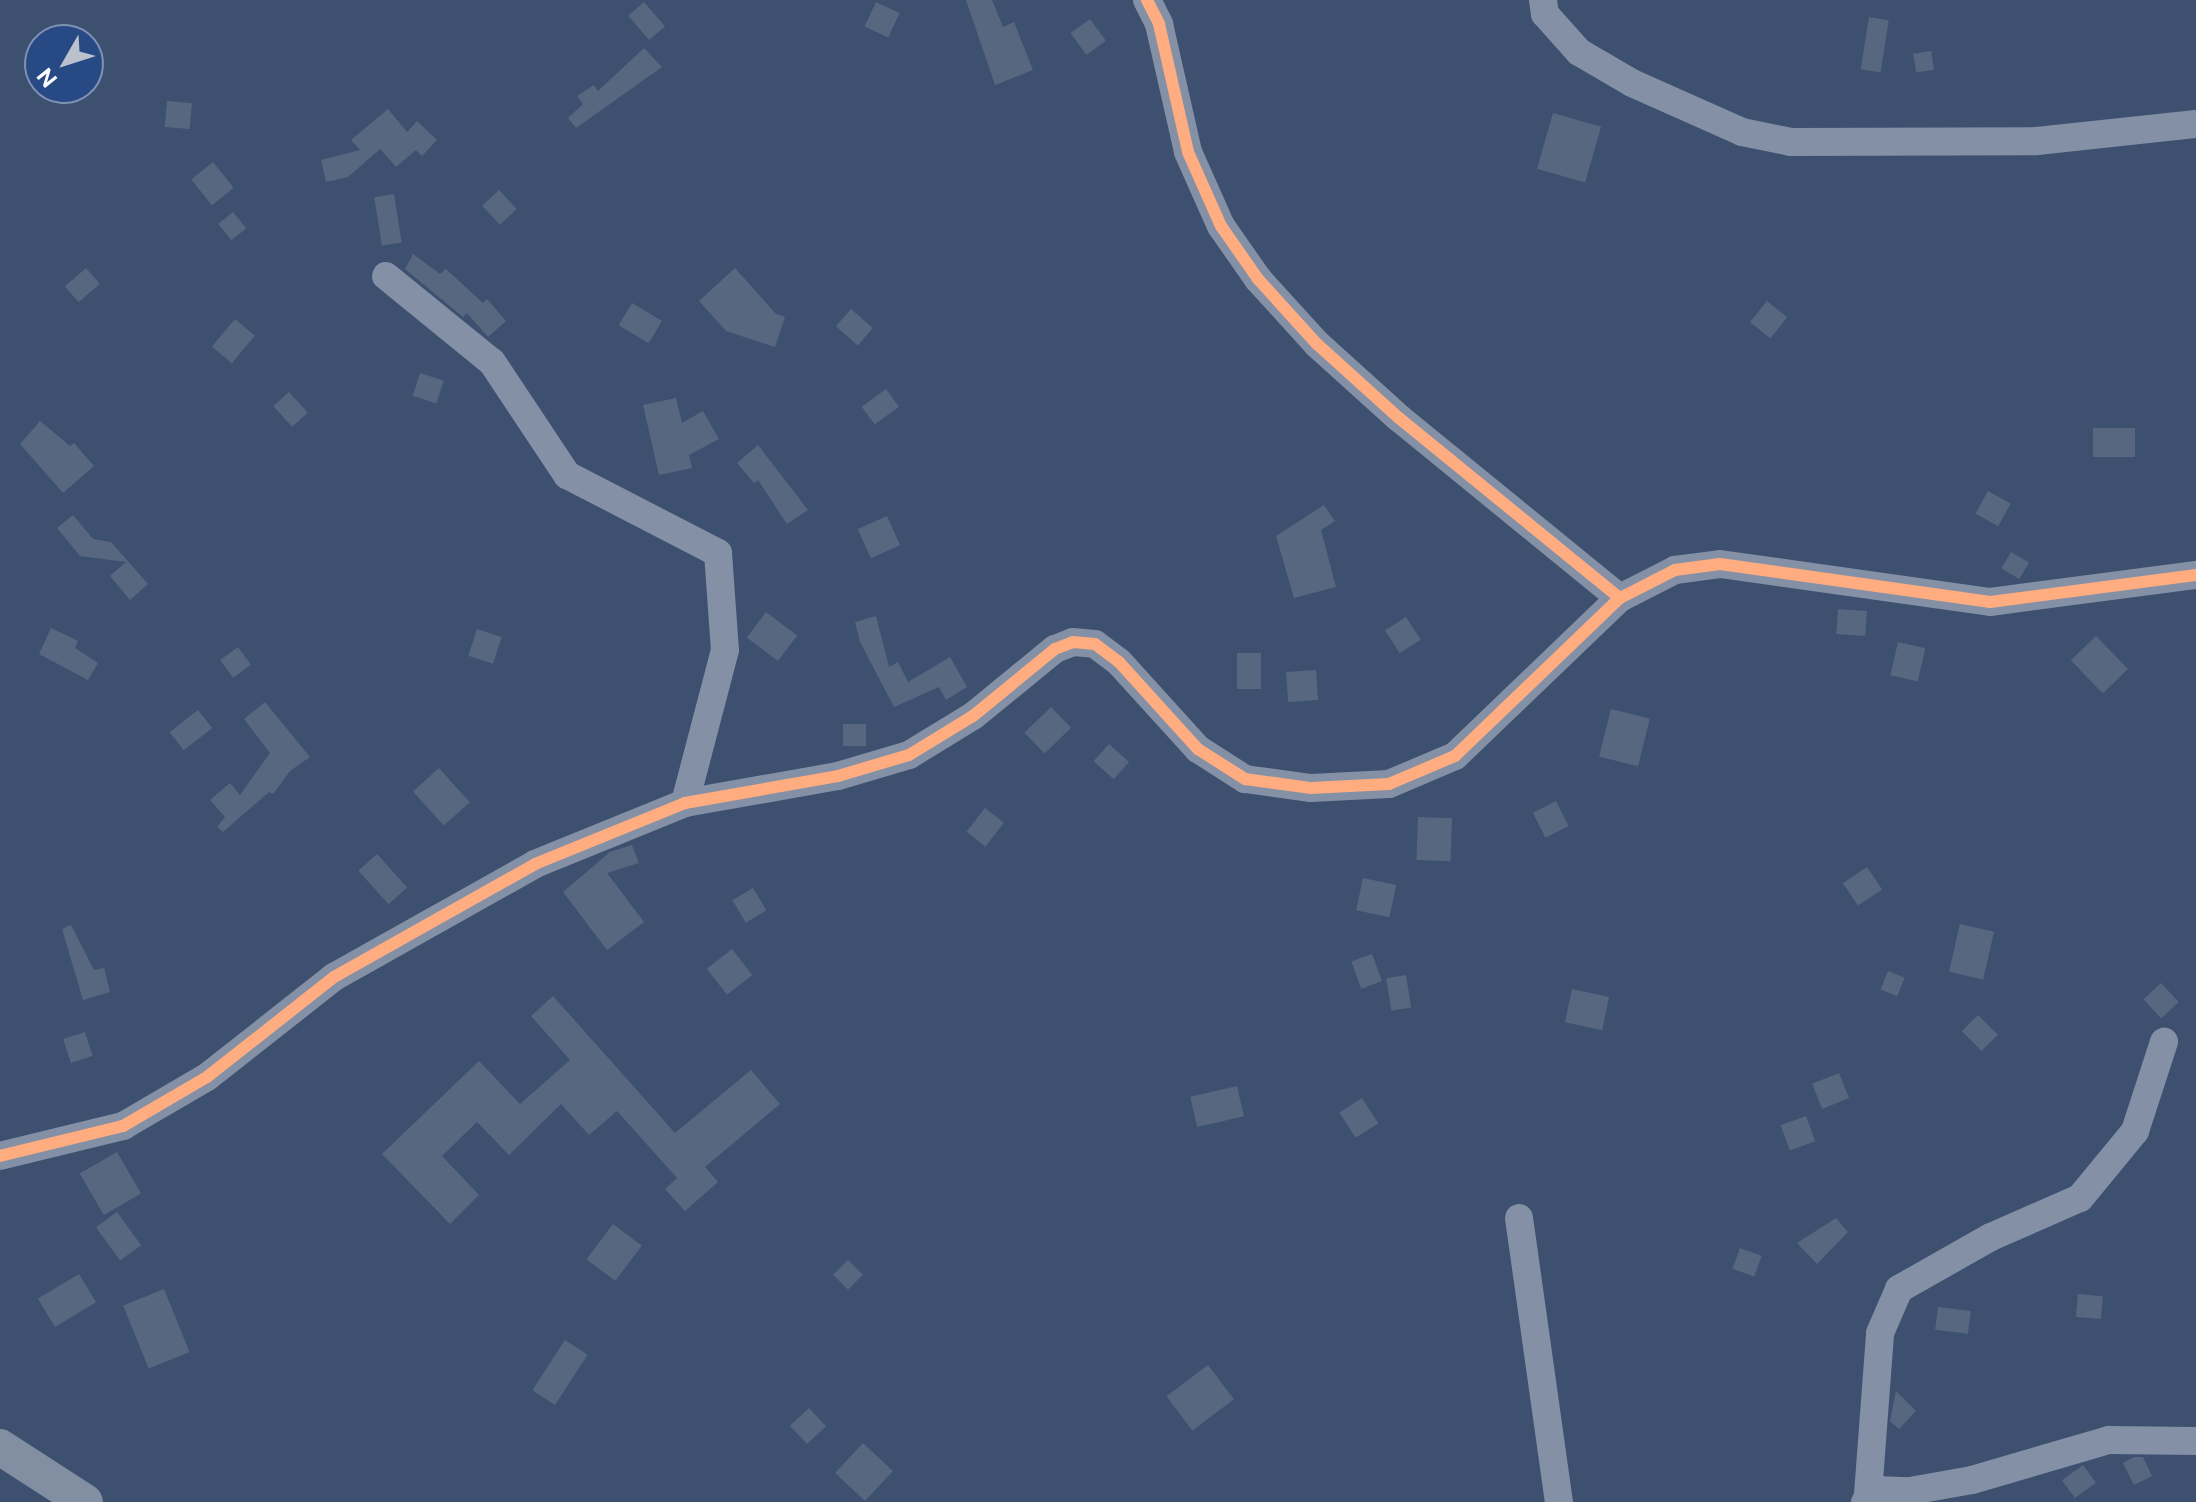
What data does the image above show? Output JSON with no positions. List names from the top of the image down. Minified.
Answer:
{"north":"bottom left"}
